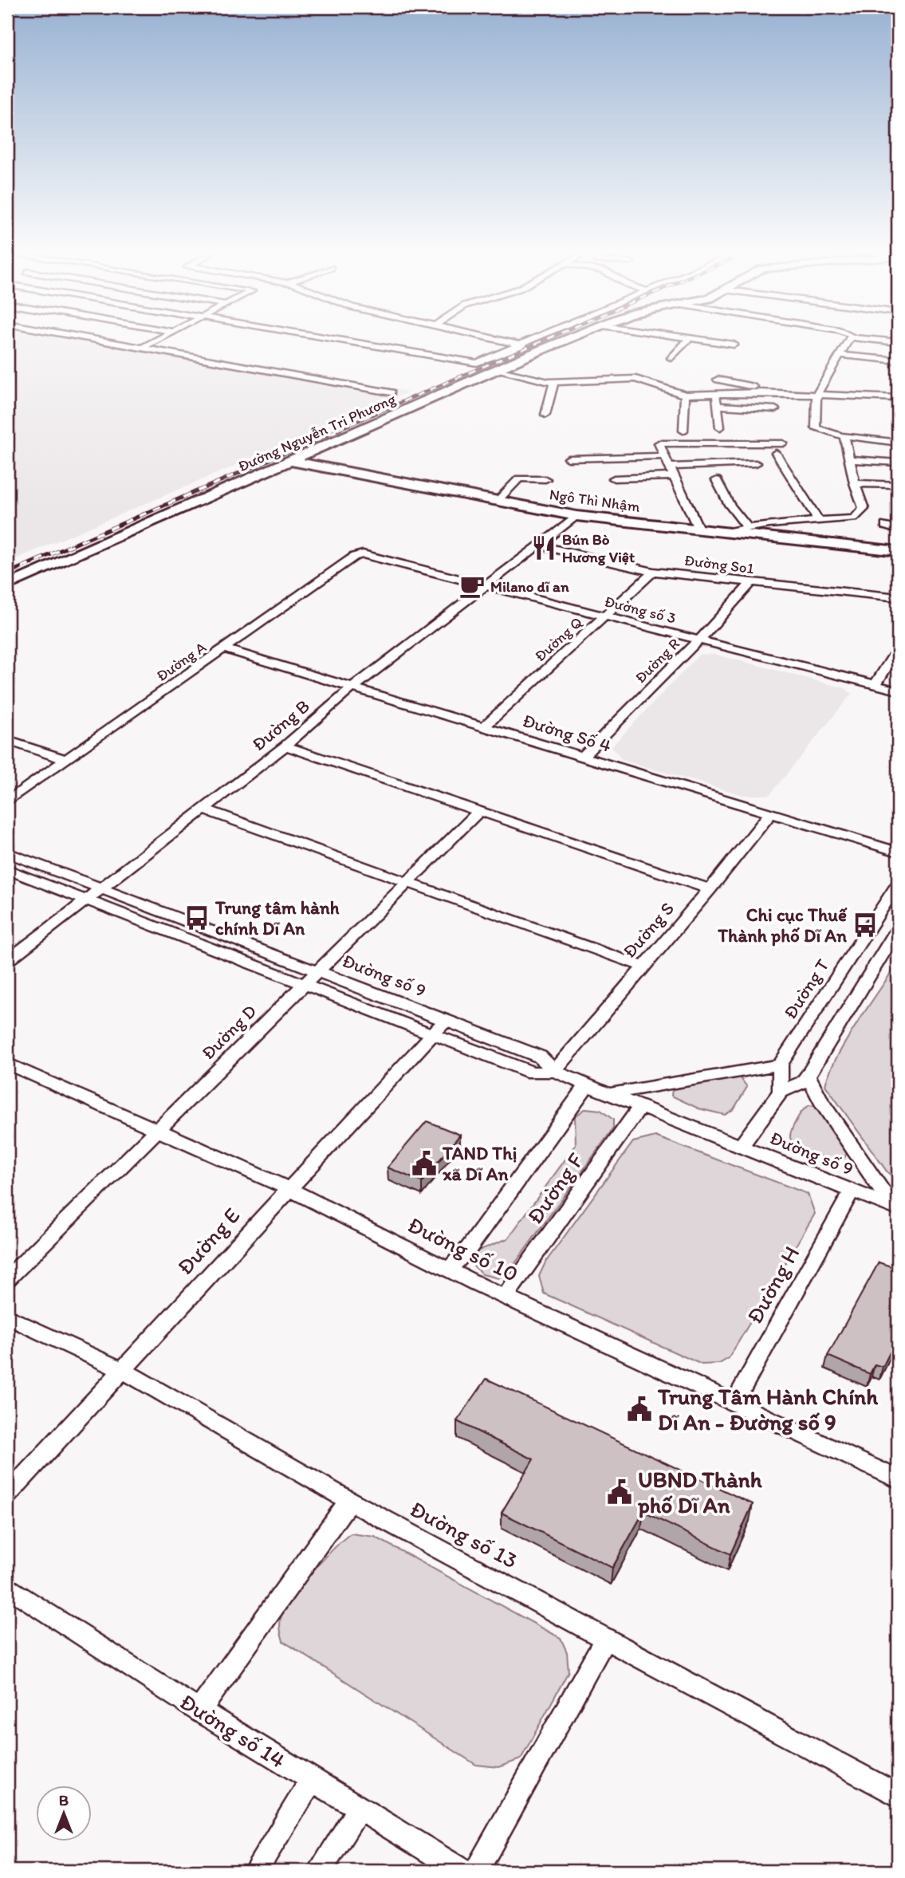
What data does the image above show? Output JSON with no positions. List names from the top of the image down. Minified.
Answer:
{"streets":{"main road":["Đường Nguyễn Tri Phương","Ngô Thì Nhậm"],"street":["Đường So1","Đường số 3","Đường Q","Đường R","Đường A","Đường B","Đường Số 4","Đường S","Đường số 9","Đường T","Đường D","Đường F","Đường E","Đường số 10","Đường H","Đường số 13","Đường số 14"]},"crossings":[["Đường Nguyễn Tri Phương","Ngô Thì Nhậm"],["Ngô Thì Nhậm","Đường B"],["Đường So1","Đường Q"],["Đường So1","Đường R"],["Đường So1","Đường B"],["Đường số 3","Đường Q"],["Đường số 3","Đường R"],["Đường số 3","Đường A"],["Đường số 3","Đường B"],["Đường Q","Đường Số 4"],["Đường R","Đường Số 4"],["Đường A","Đường Số 4"],["Đường B","Đường Số 4"],["Đường B","Đường số 9"],["Đường Số 4","Đường S"],["Đường S","Đường số 9"],["Đường số 9","Đường D"],["Đường số 9","Đường F"],["Đường số 9","Đường E"],["Đường số 9","Đường H"],["Đường D","Đường số 10"],["Đường F","Đường số 10"],["Đường E","Đường số 10"],["Đường E","Đường số 13"],["Đường số 10","Đường H"]],"places":{"restaurant":["Bún Bò Hương Việt"],"cafe":["Milano dĩ an"],"bus stop":["Trung tâm hành chính Dĩ An","Chi cục Thuế Thành phố Dĩ An"],"public building":["TAND Thị xã Dĩ An","Trung Tâm Hành Chính Dĩ An - Đường số 9","UBND Thành phố Dĩ An"]},"north":"top"}
